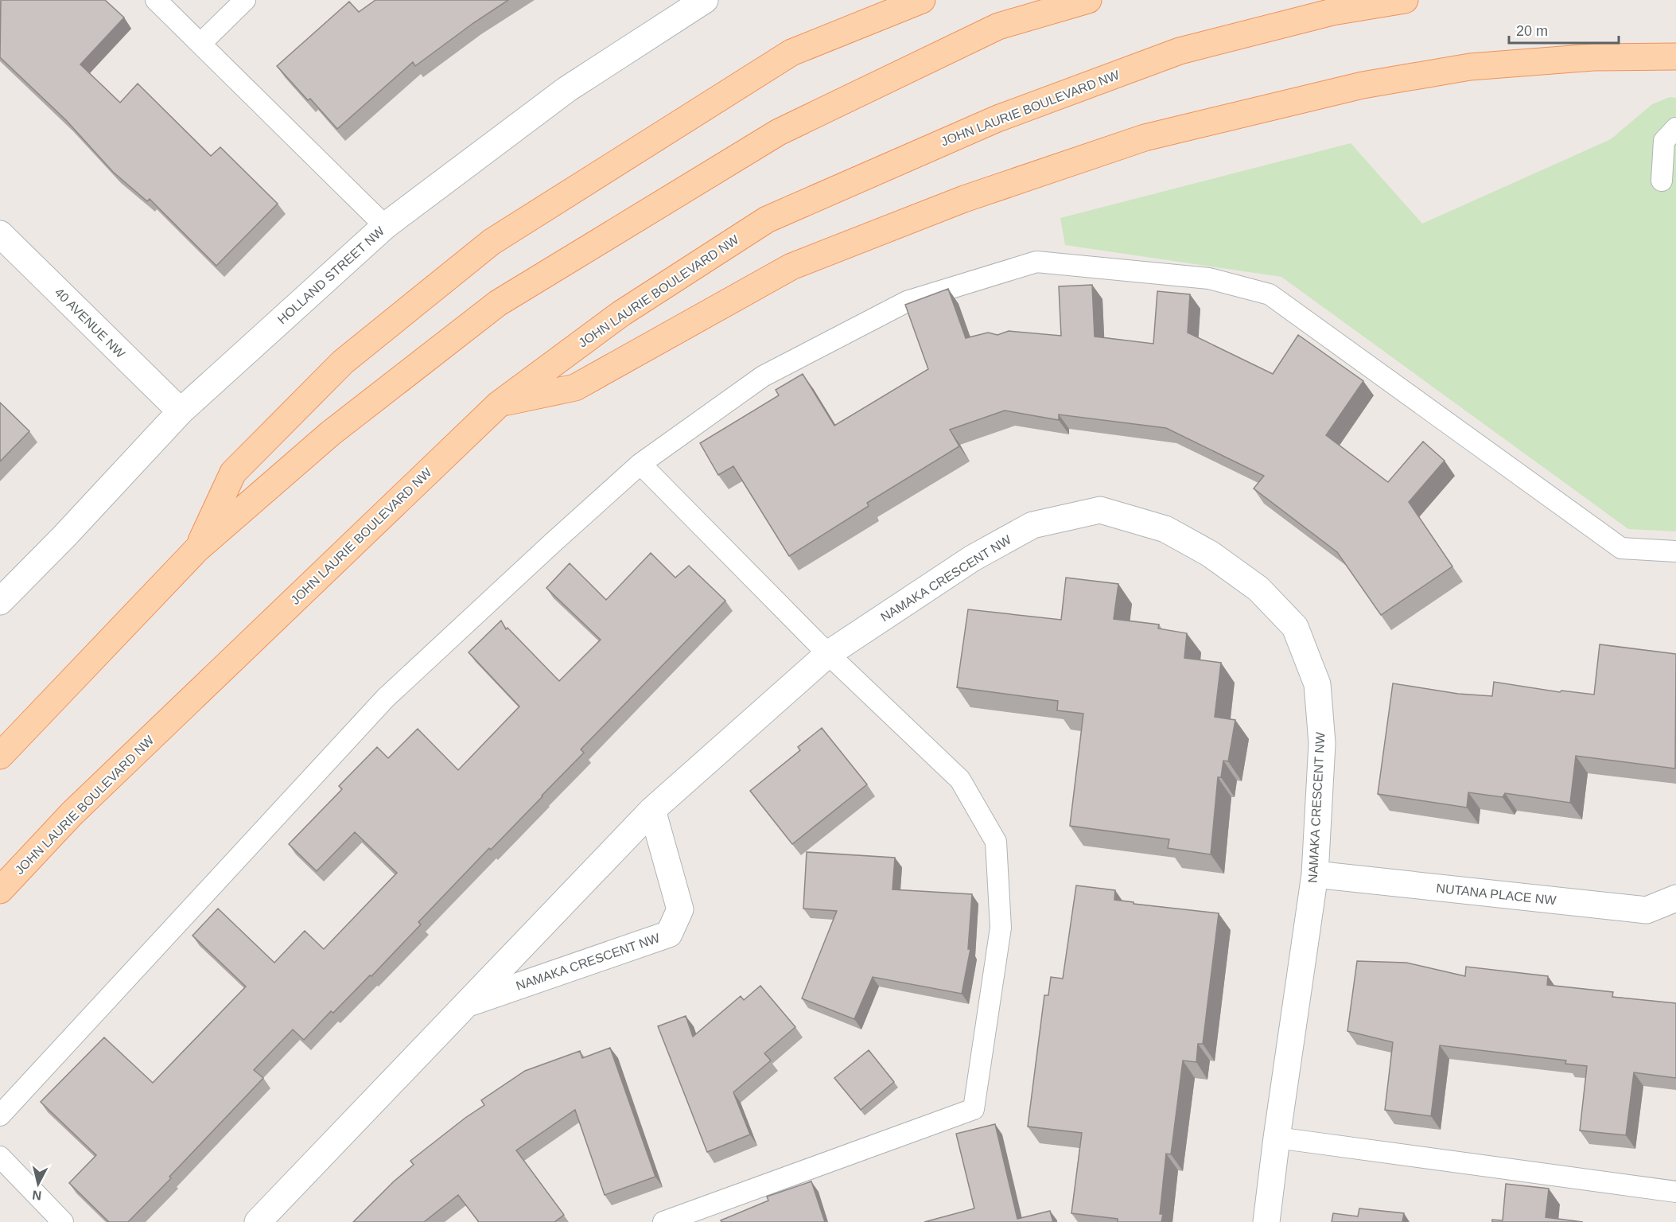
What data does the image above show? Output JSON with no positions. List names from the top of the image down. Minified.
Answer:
{"streets":{"main road":["JOHN LAURIE BOULEVARD NW"],"street":["HOLLAND STREET NW","40 AVENUE NW","NAMAKA CRESCENT NW","NUTANA PLACE NW"]},"crossings":[["HOLLAND STREET NW","40 AVENUE NW"],["NAMAKA CRESCENT NW","NUTANA PLACE NW"]],"scale_bar":"20 m","north":"bottom"}
